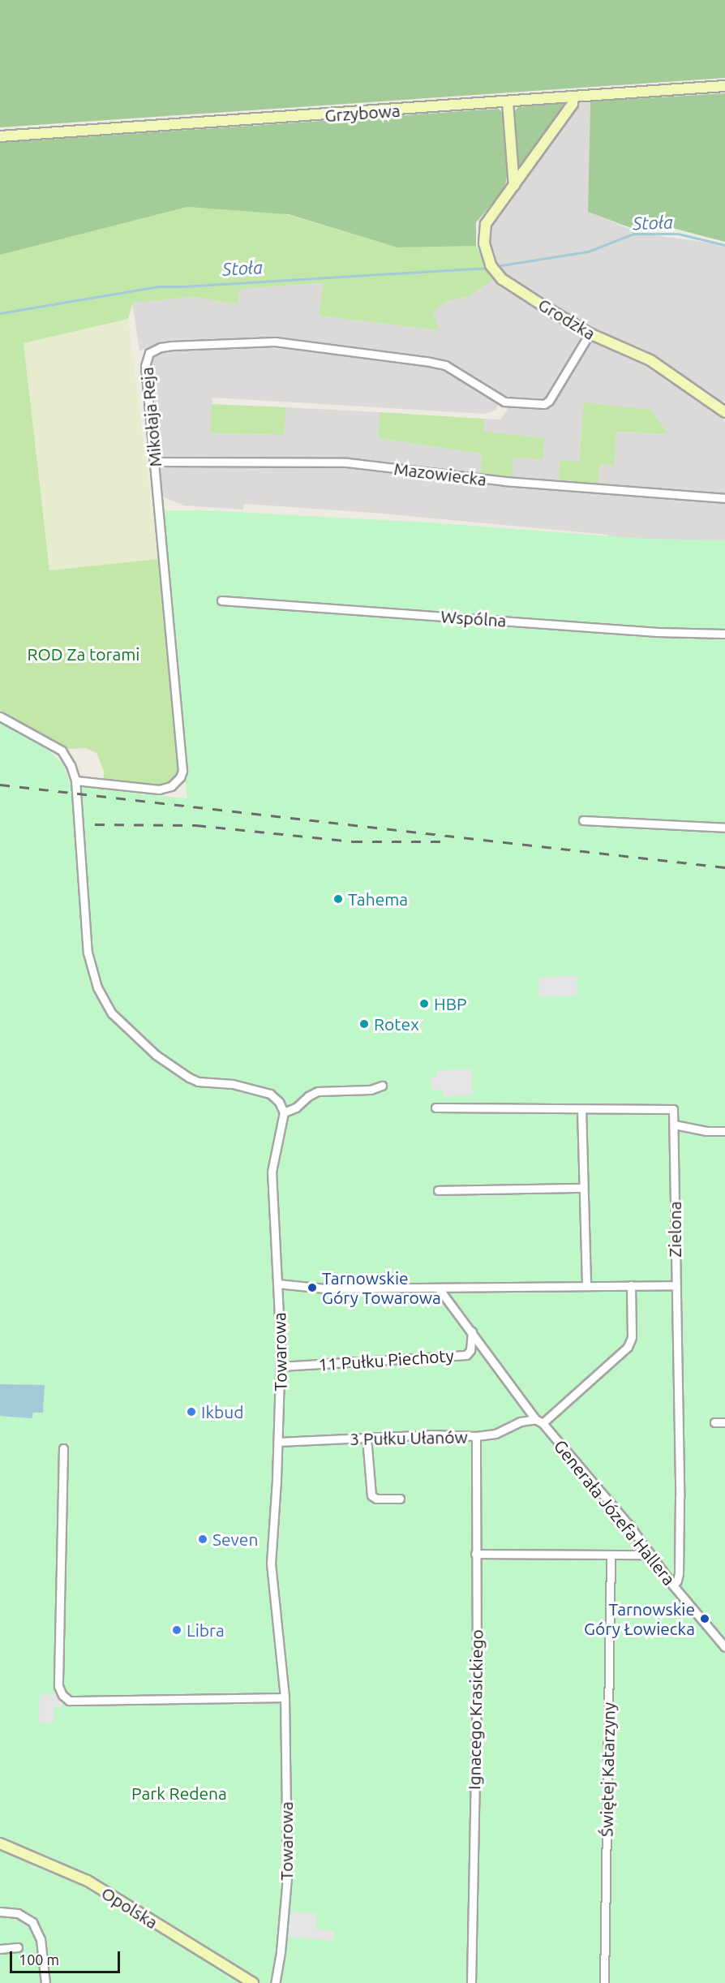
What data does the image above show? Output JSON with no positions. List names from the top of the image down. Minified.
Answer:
{"streets":{"street":["Grzybowa","Grodzka","Mikołaja Reja","Mazowiecka","Wspólna","Zielona","Towarowa","11 Pułku Piechoty","3 Pułku Ułanów","Generała Józefa Hallera","Ignacego Krasickiego","Świętej Katarzyny","Opolska"]},"crossings":[["Grzybowa","Grodzka"],["Grodzka","Mikołaja Reja"],["Mikołaja Reja","Mazowiecka"],["Zielona","Generała Józefa Hallera"],["Towarowa","11 Pułku Piechoty"],["Towarowa","3 Pułku Ułanów"],["11 Pułku Piechoty","Generała Józefa Hallera"],["3 Pułku Ułanów","Generała Józefa Hallera"],["3 Pułku Ułanów","Ignacego Krasickiego"]],"water":["Stoła"],"parks":["ROD Za torami","Park Redena"],"places":["Tahema","HBP","Rotex","Tarnowskie Góry Towarowa","Ikbud","Seven","Tarnowskie Góry Łowiecka","Libra"],"scale_bar":"100 m"}
